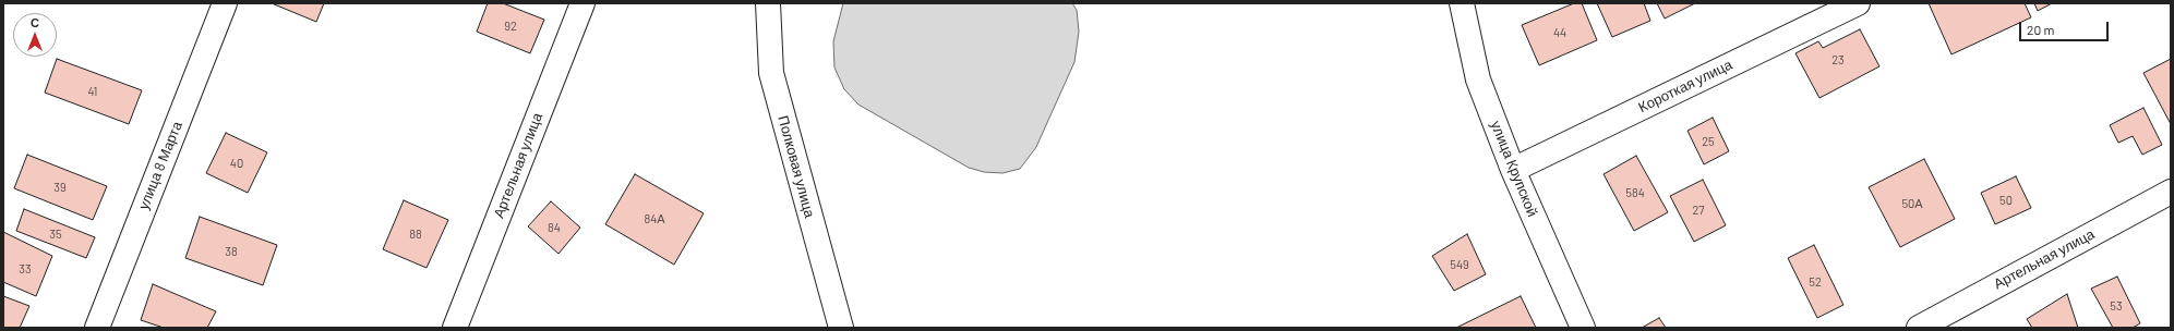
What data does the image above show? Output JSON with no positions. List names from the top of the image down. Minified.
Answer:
{"streets":{"street":["Короткая улица","улица 8 Марта","Артельная улица","Полковая улица","улица Крупской"]},"crossings":[["Короткая улица","улица Крупской"]],"house_numbers":["92","44","23","41","25","40","39","584","50","50А","27","84А","84","35","88","38","549","33","52","53"],"scale_bar":"20 m","north":"top"}
